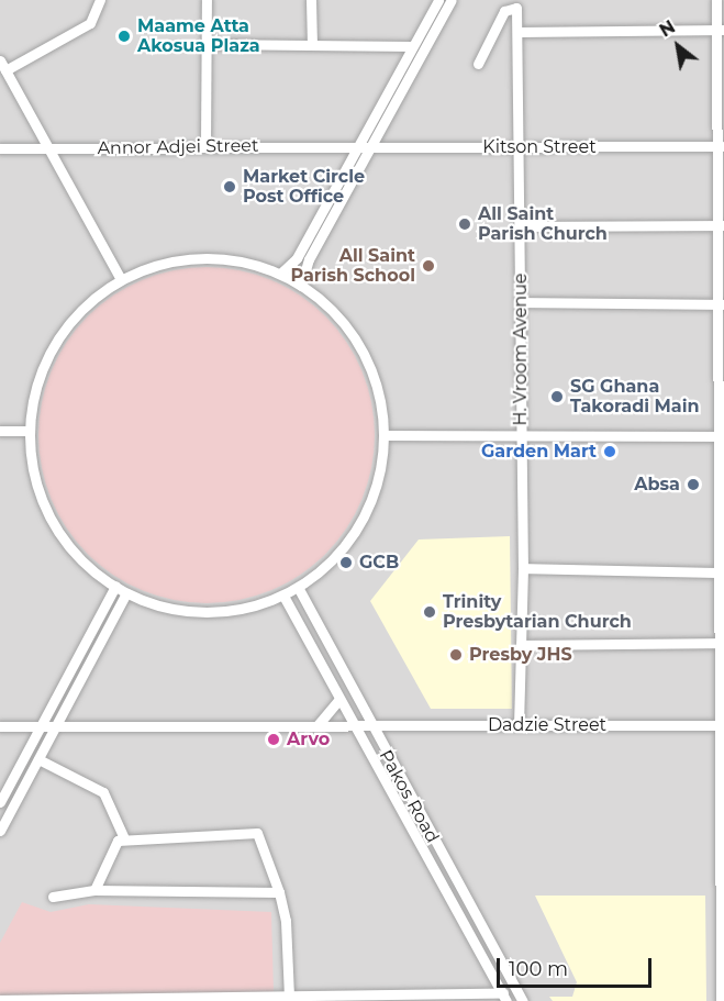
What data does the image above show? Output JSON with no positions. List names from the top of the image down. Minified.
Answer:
{"streets":{"street":["Annor Adjei Street","Kitson Street","H. Vroom Avenue","Dadzie Street","Pakos Road"]},"crossings":[["Annor Adjei Street","Kitson Street"],["Kitson Street","H. Vroom Avenue"],["H. Vroom Avenue","Dadzie Street"],["Dadzie Street","Pakos Road"]],"places":["Maame Atta Akosua Plaza","Market Circle Post Office","All Saint Parish Church","All Saint Parish School","SG Ghana Takoradi Main","Garden Mart","Absa","GCB","Trinity Presbytarian Church","Presby JHS","Arvo"],"scale_bar":"100 m","north":"top left"}
